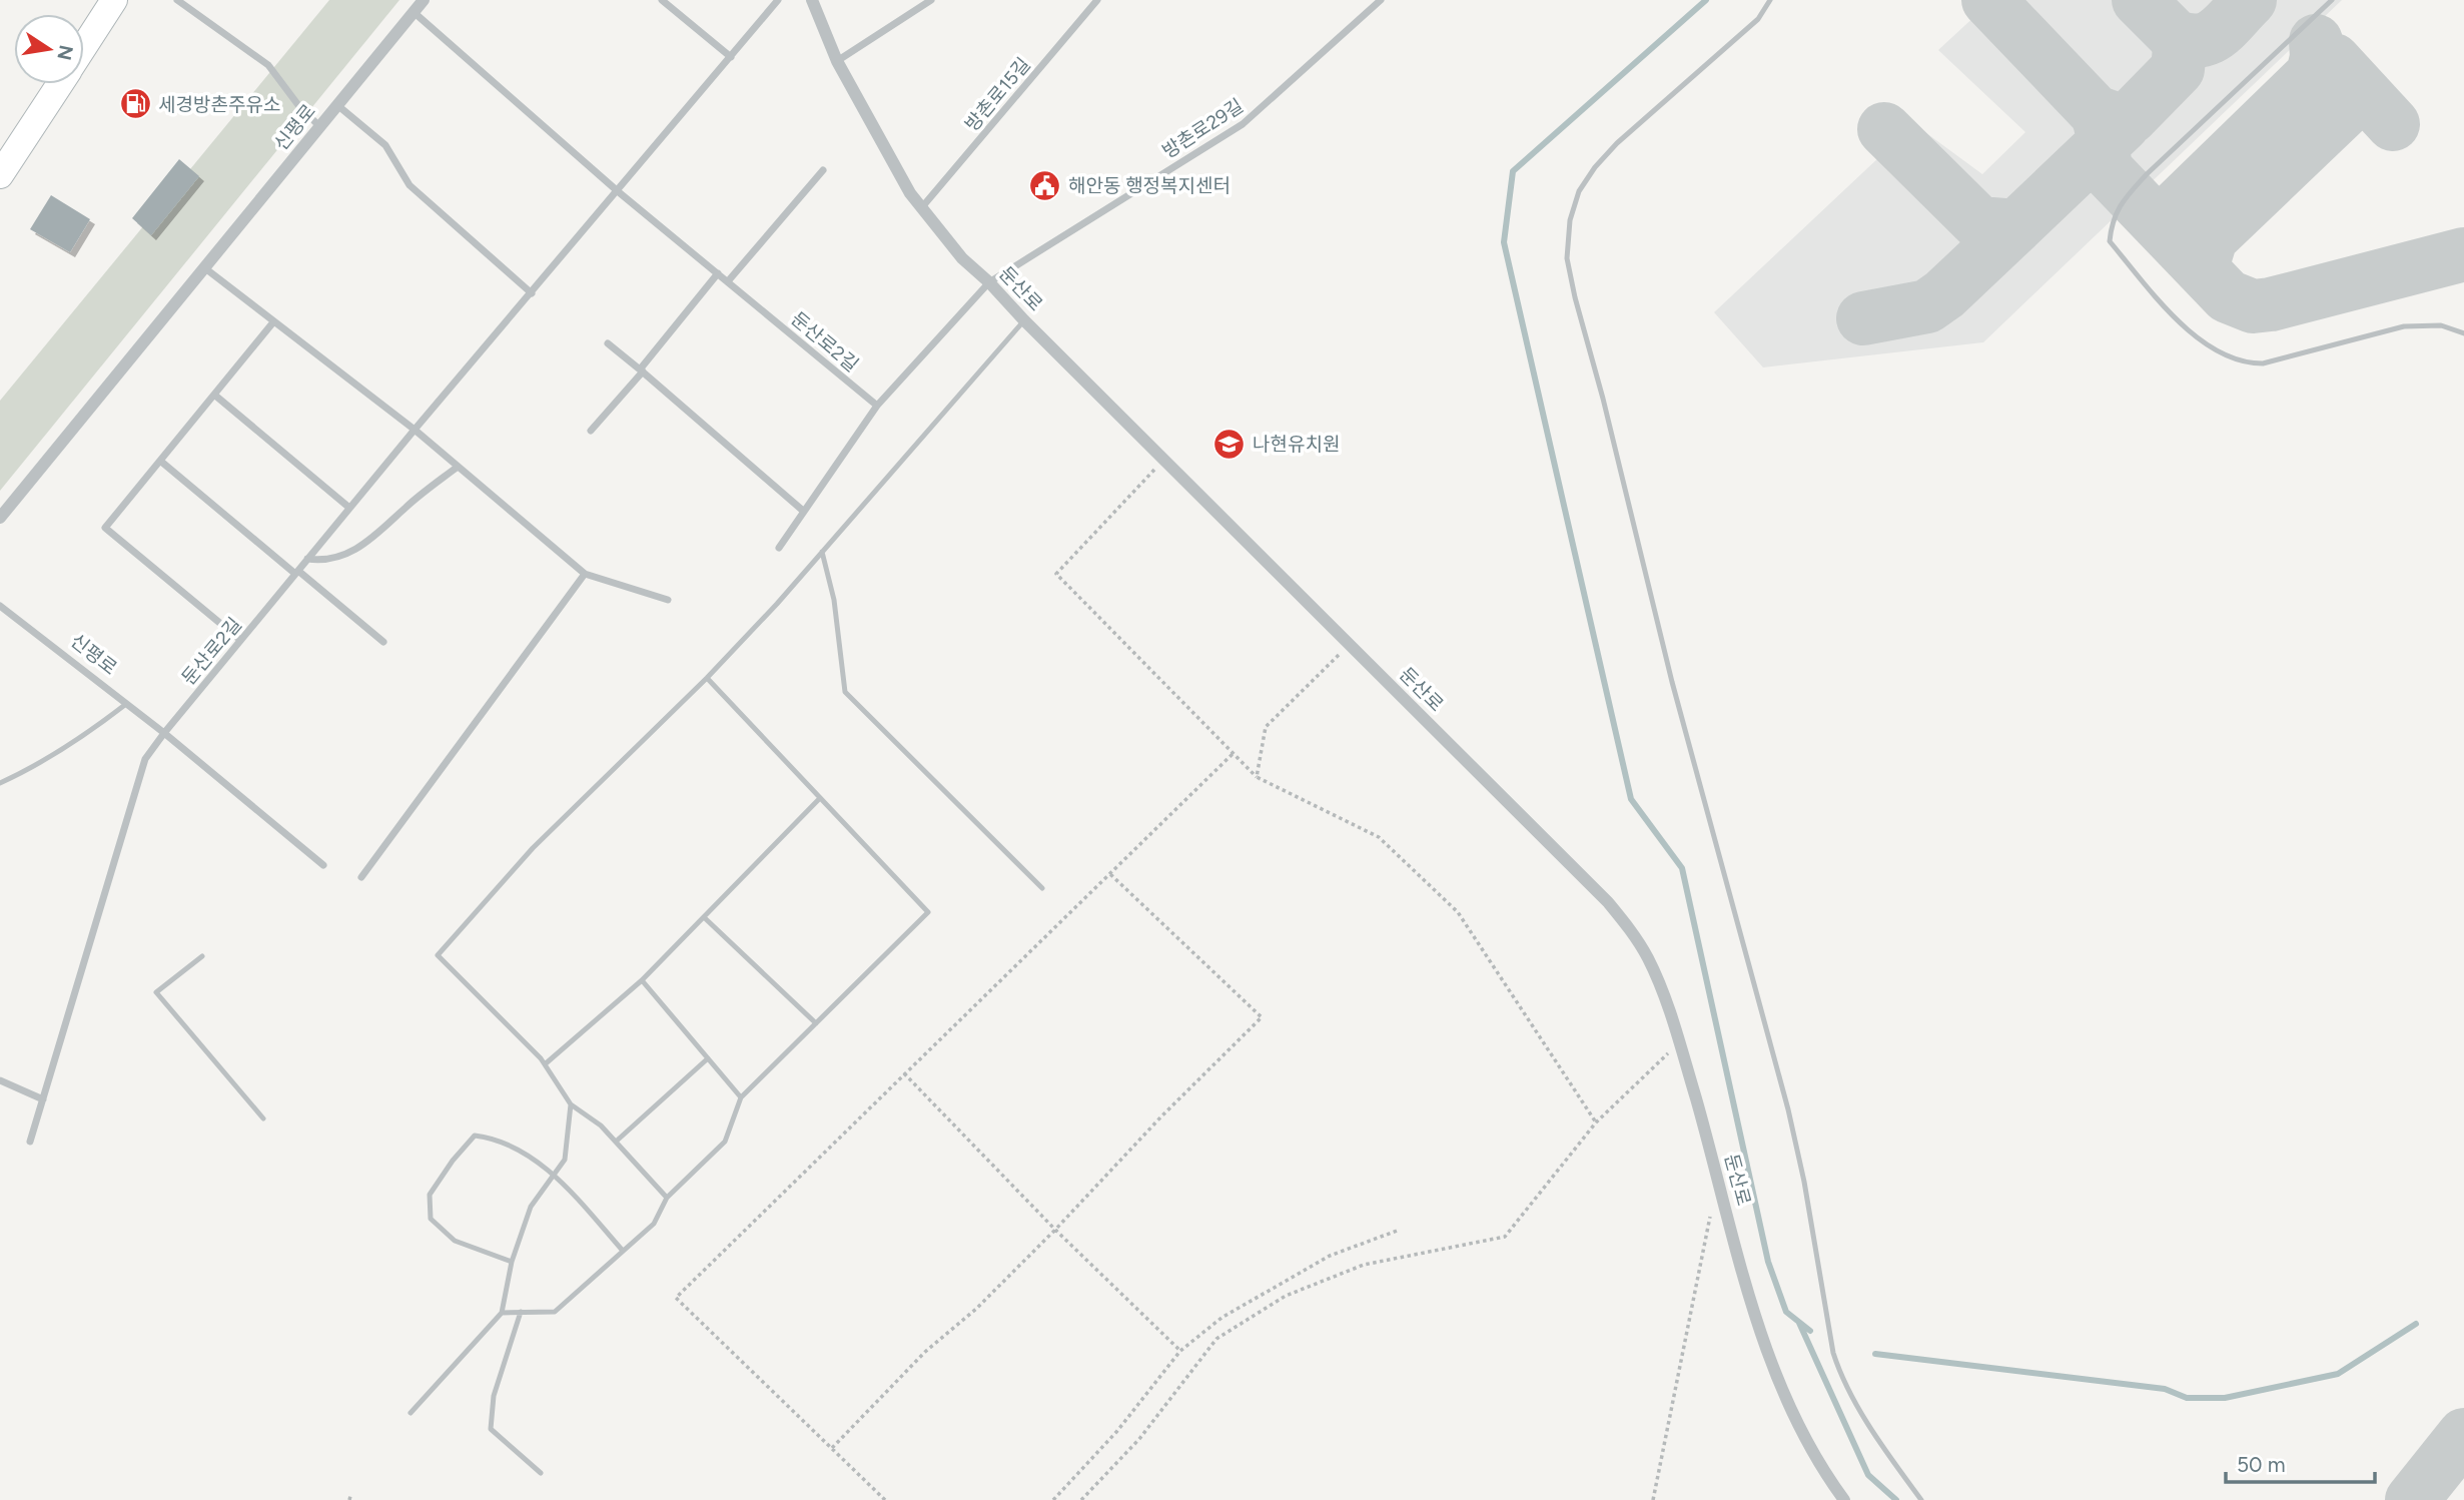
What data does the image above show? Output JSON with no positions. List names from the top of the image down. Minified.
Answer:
{"streets":{"street":["방촌로15길","신평로","방촌로29길","둔산로","둔산로2길"]},"crossings":[["방촌로15길","둔산로"],["신평로","둔산로2길"],["방촌로29길","둔산로"],["방촌로29길","둔산로2길"]],"places":{"fuel station":["세경방촌주유소"],"public building":["해안동 행정복지센터"],"school or university":["나현유치원"]},"scale_bar":"50 m","north":"right"}
